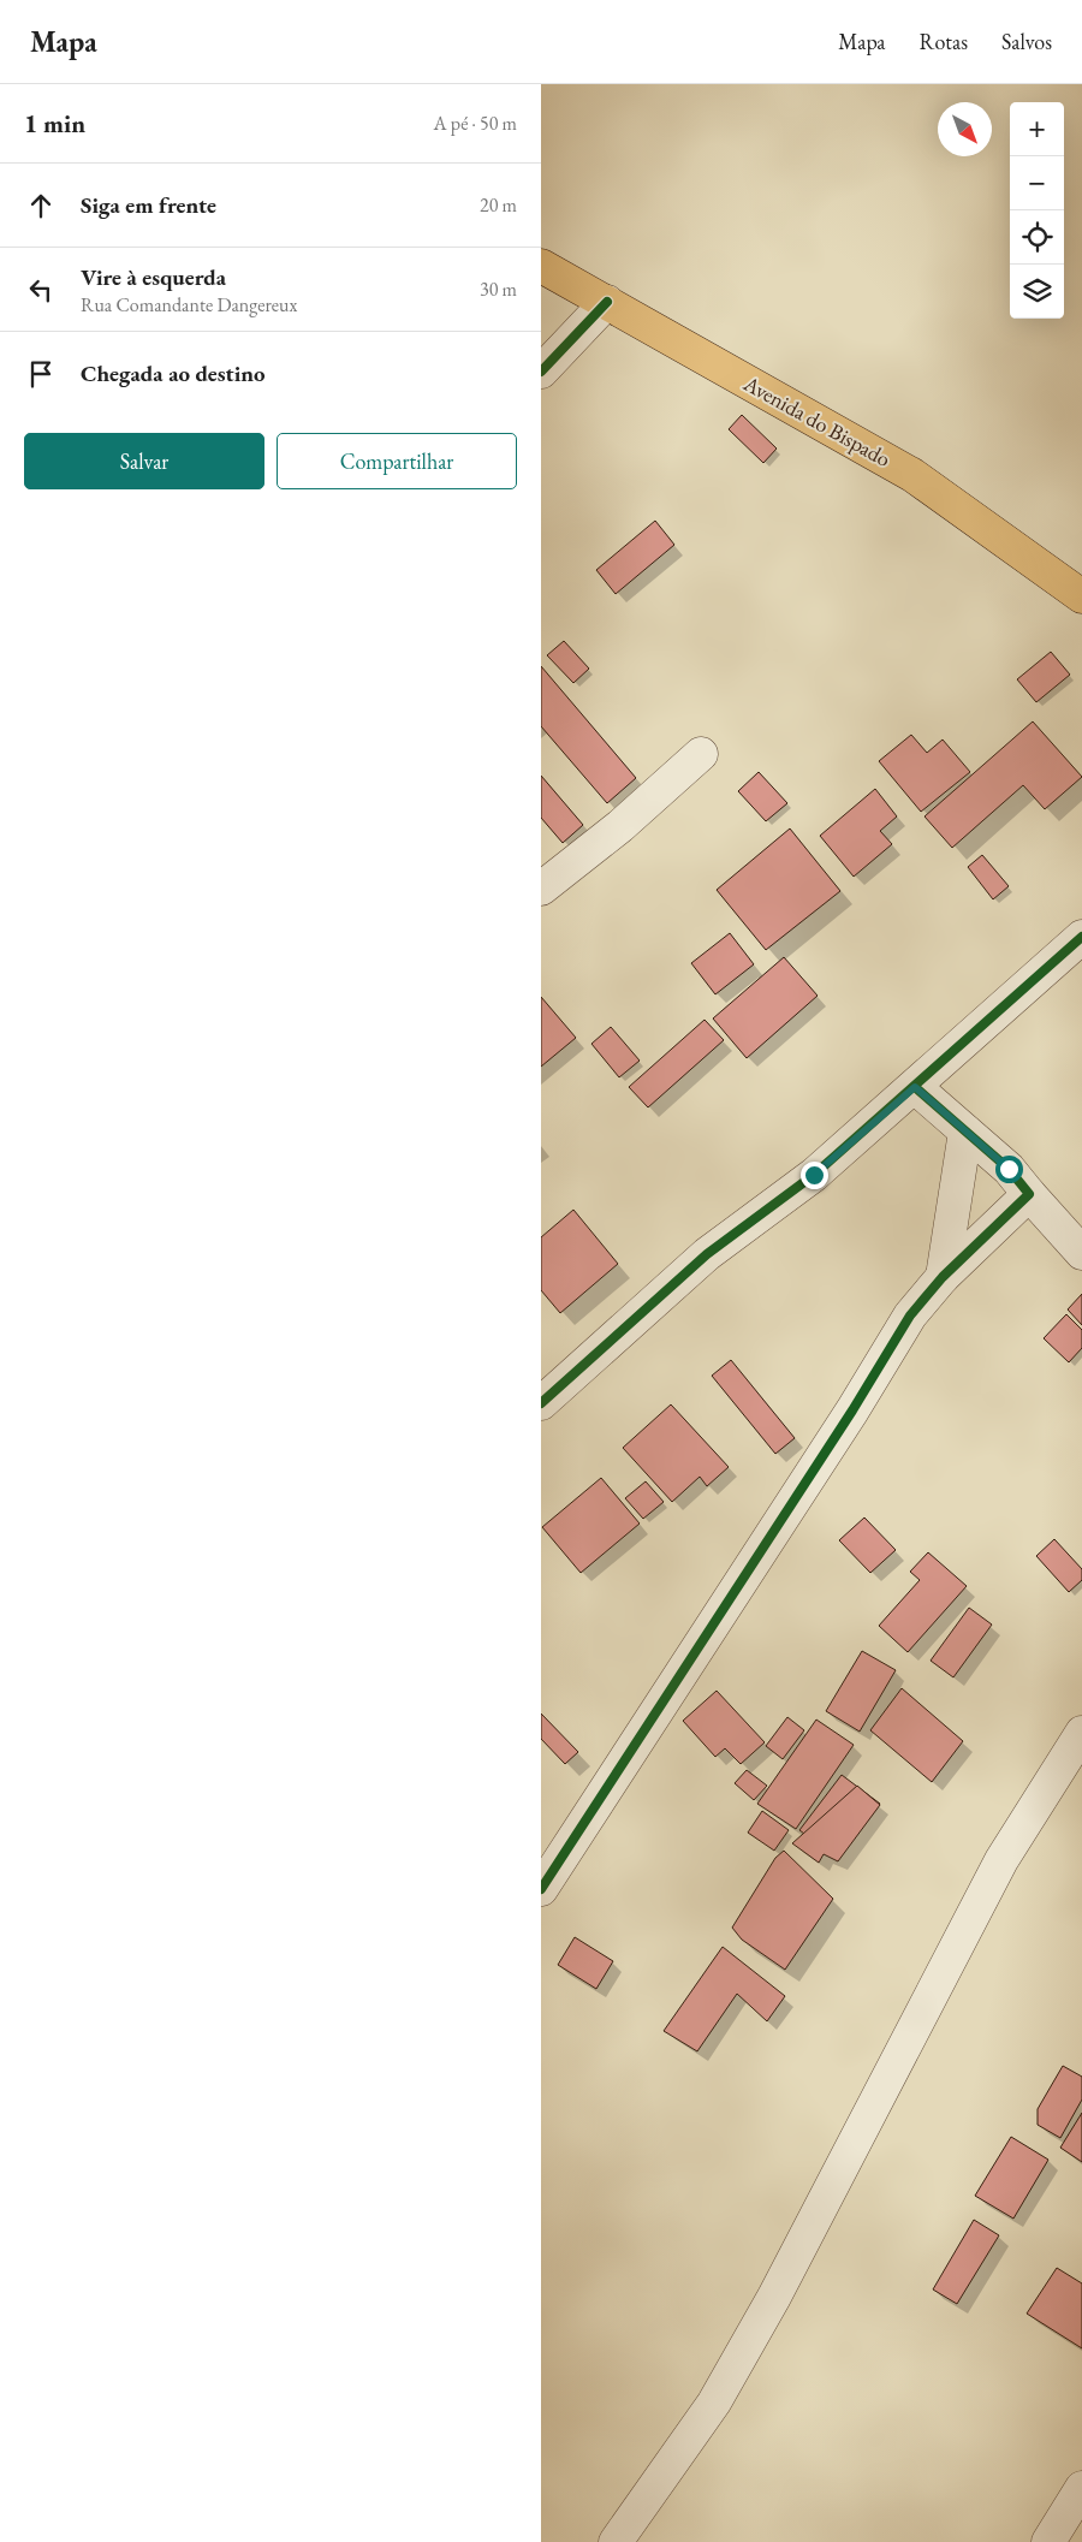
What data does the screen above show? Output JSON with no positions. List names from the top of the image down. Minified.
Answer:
{"streets":{"main road":["Avenida do Bispado"]},"north":"bottom right","page":{"header":"Mapa","nav":["Mapa","Rotas","Salvos"],"heading":["1 min","A pé · 50 m"],"map_buttons":["+","−"],"list":[["Siga em frente","20 m"],["Vire à esquerda","Rua Comandante Dangereux","30 m"],"Chegada ao destino"],"buttons":["Salvar","Compartilhar"]}}
